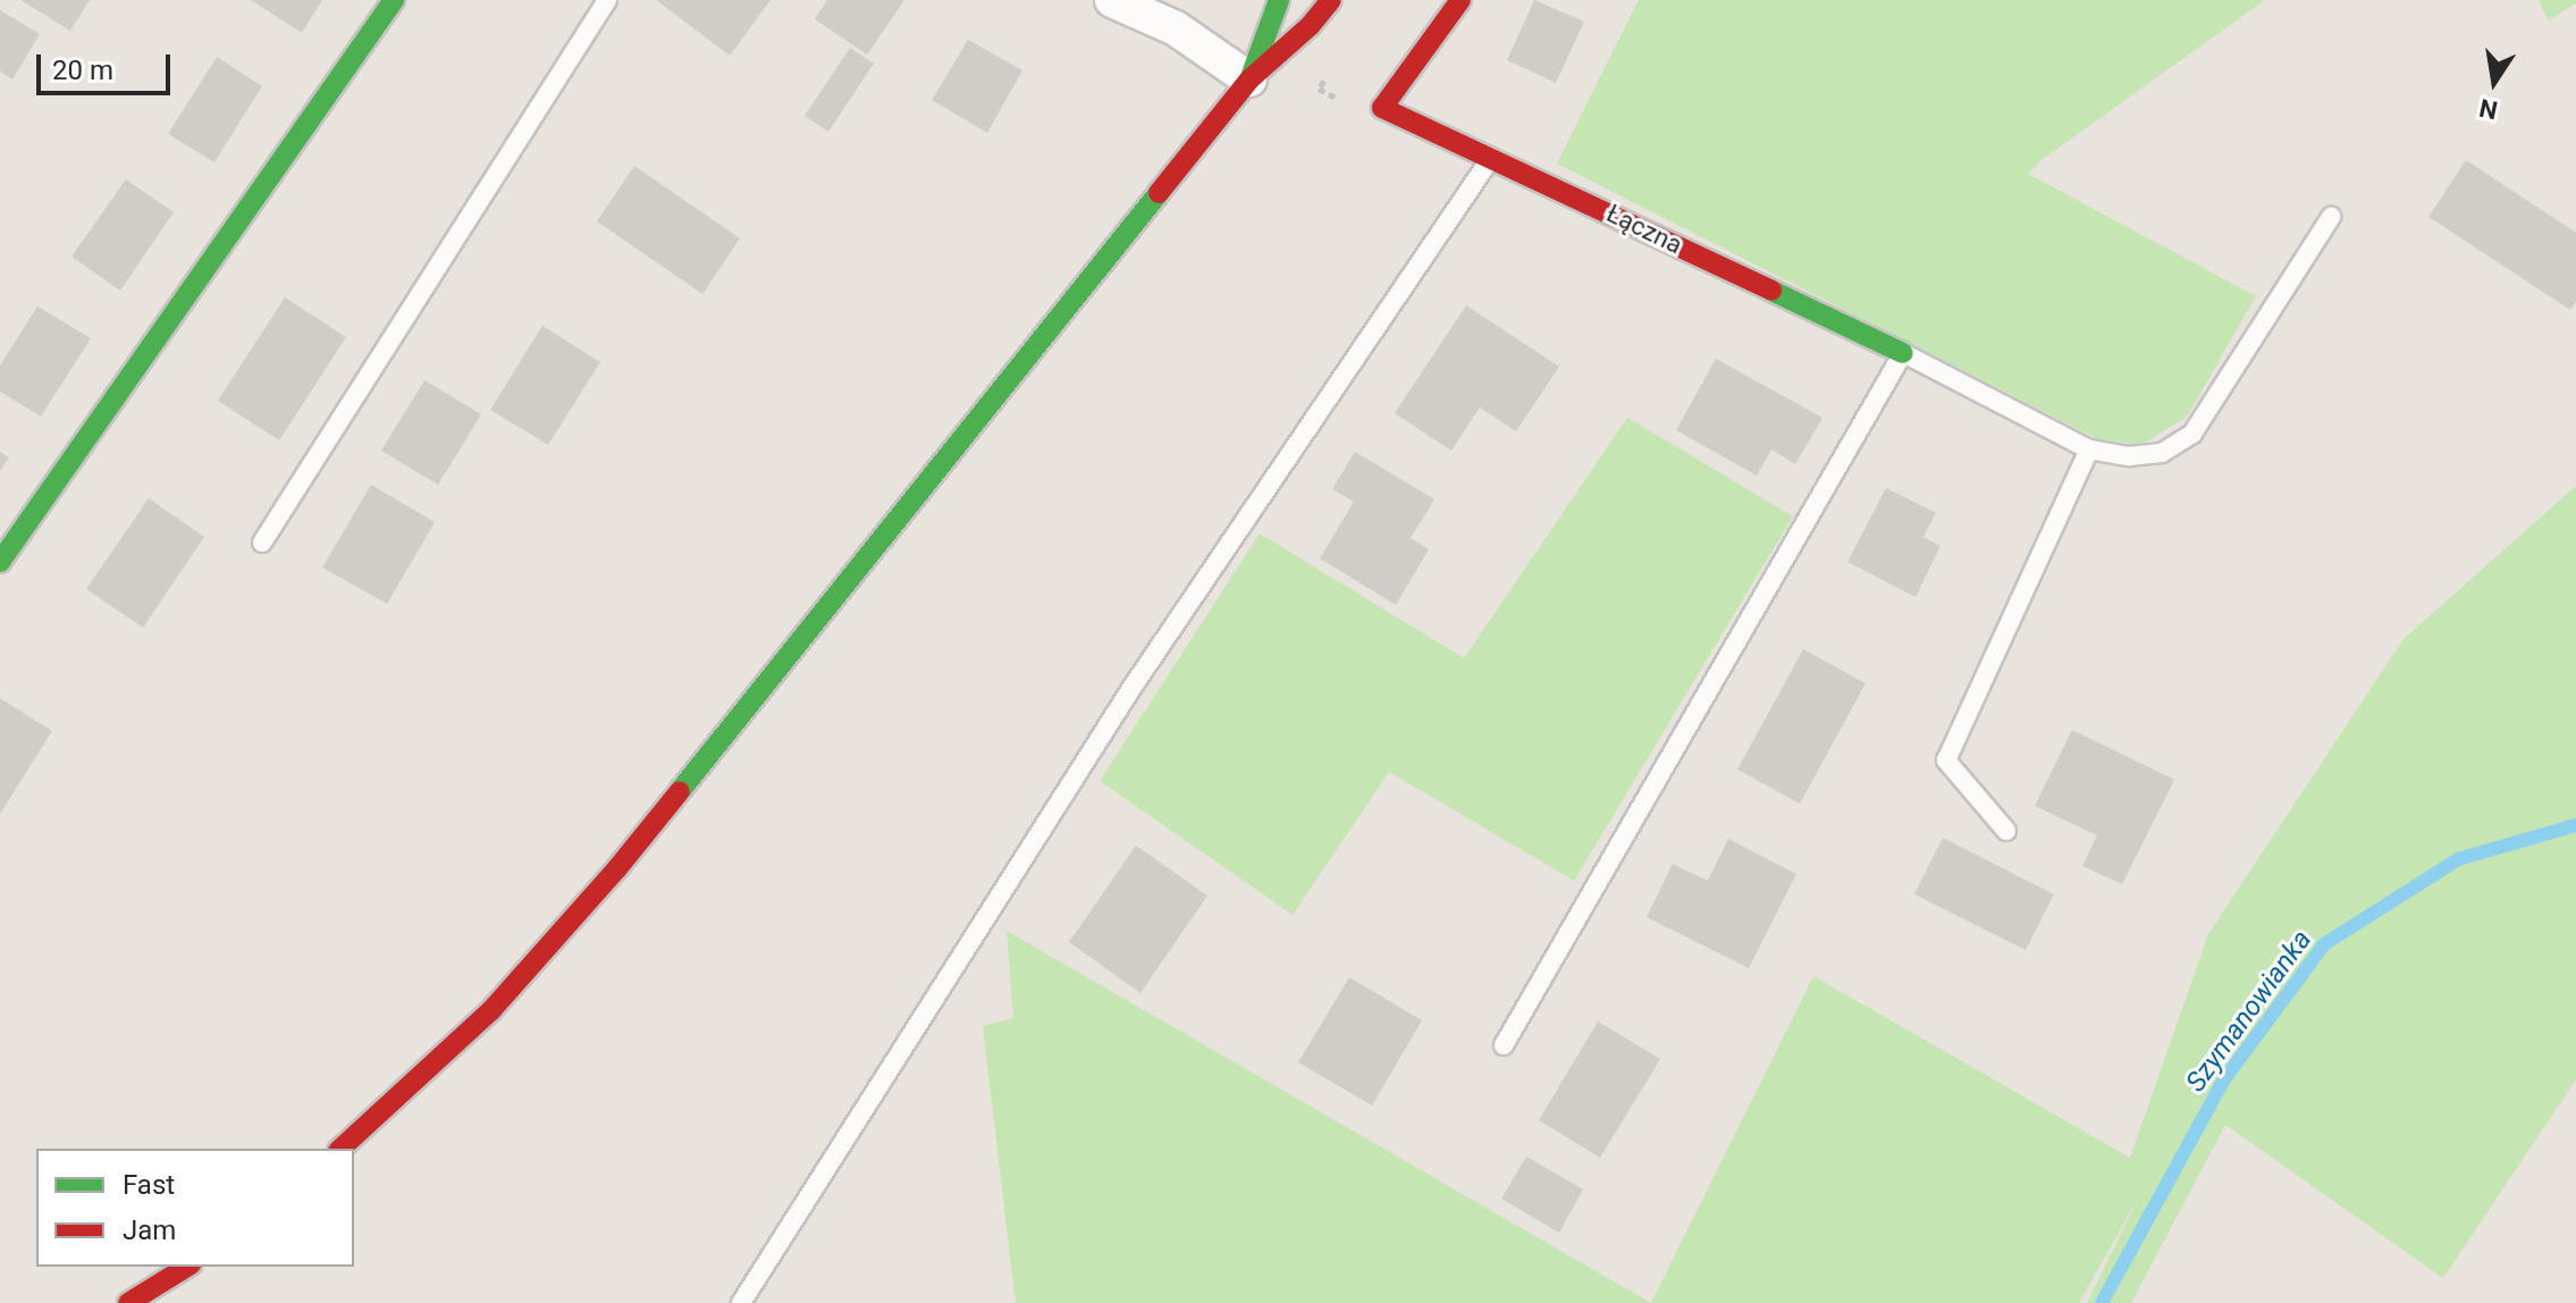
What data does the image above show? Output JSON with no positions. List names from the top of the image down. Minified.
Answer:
{"streets":{"main road":["Łączna"]},"water":["Szymanowianka"],"legend":["Fast","Jam"],"scale_bar":"20 m","north":"bottom"}
